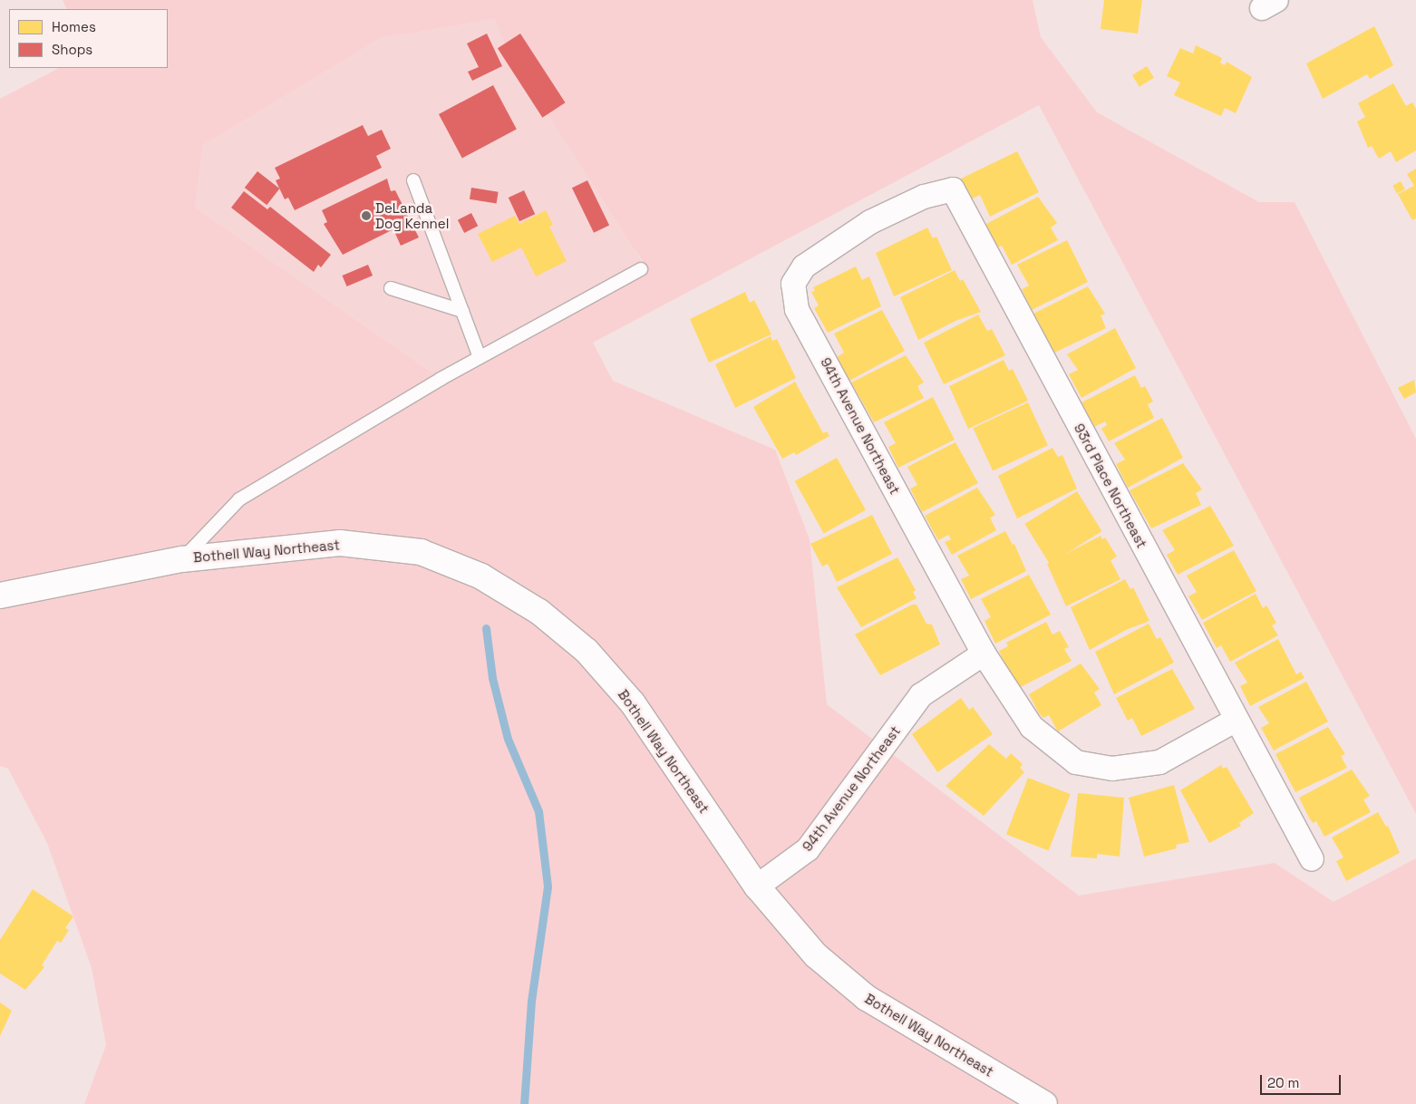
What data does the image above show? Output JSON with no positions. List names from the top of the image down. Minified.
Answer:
{"streets":{"main road":["Bothell Way Northeast"],"street":["94th Avenue Northeast","93rd Place Northeast"]},"crossings":[["94th Avenue Northeast","93rd Place Northeast"],["94th Avenue Northeast","Bothell Way Northeast"]],"places":["DeLanda Dog Kennel"],"legend":["Homes","Shops"],"scale_bar":"20 m"}
